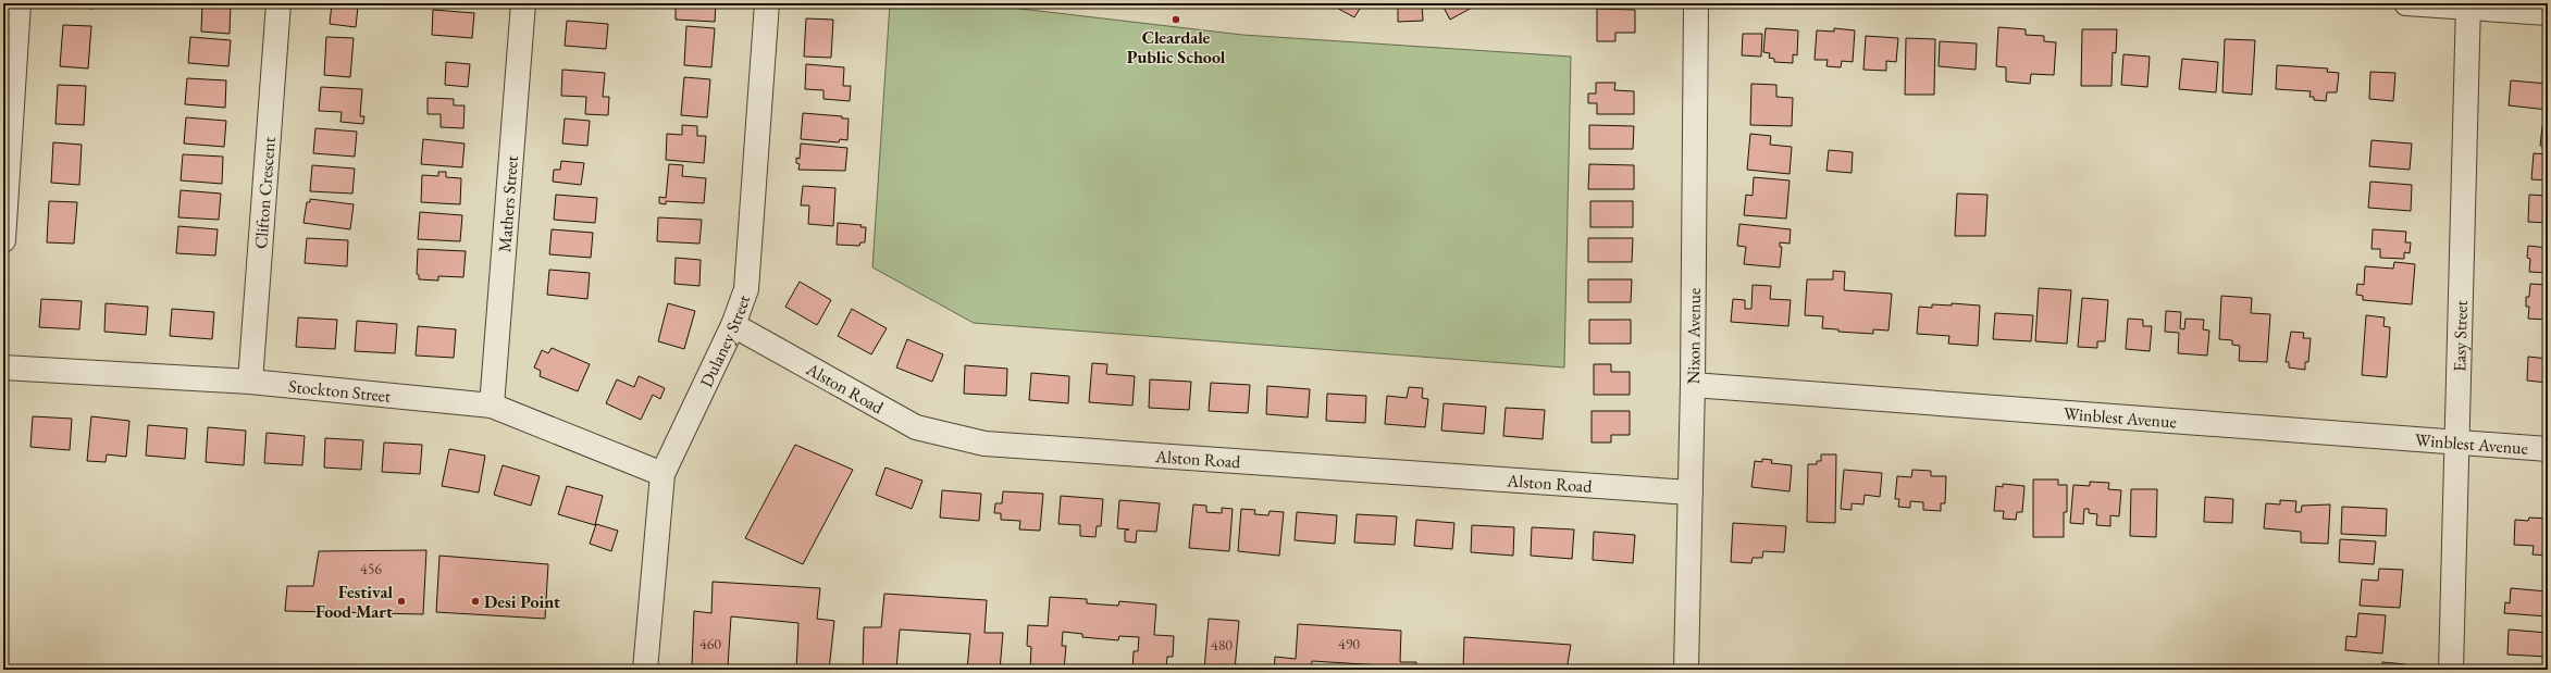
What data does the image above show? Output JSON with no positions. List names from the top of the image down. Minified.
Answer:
{"streets":{"street":["Clifton Crescent","Mathers Street","Easy Street","Nixon Avenue","Dulaney Street","Alston Road","Stockton Street","Winblest Avenue"]},"crossings":[["Clifton Crescent","Stockton Street"],["Mathers Street","Stockton Street"],["Easy Street","Winblest Avenue"],["Nixon Avenue","Alston Road"],["Nixon Avenue","Winblest Avenue"],["Dulaney Street","Alston Road"],["Dulaney Street","Stockton Street"]],"places":["Cleardale Public School","Festival Food Mart","Desi Point"],"house_numbers":["456","460","490","480"]}
